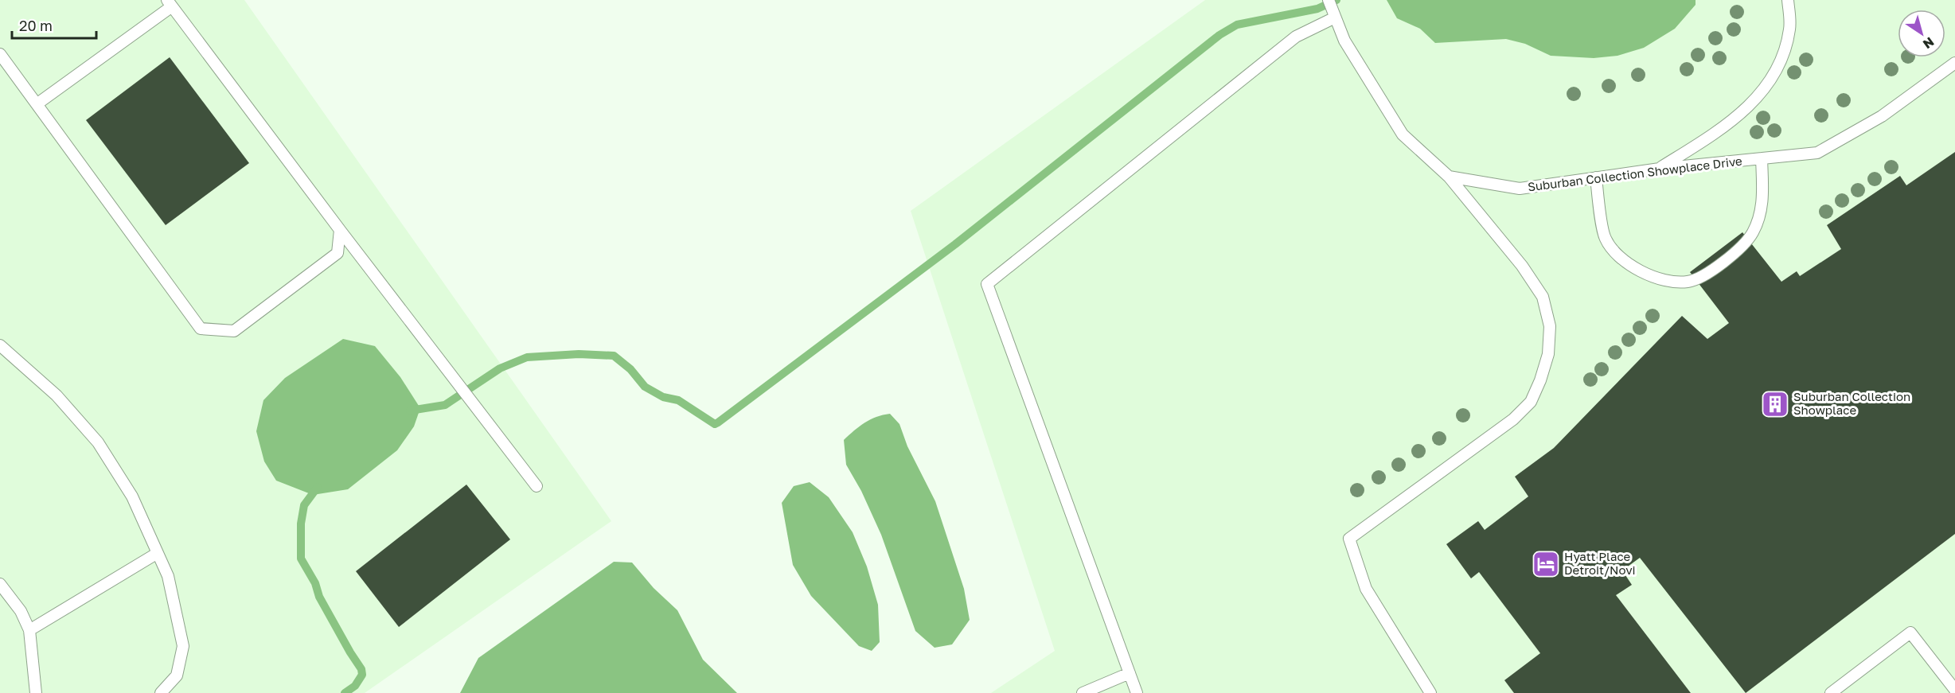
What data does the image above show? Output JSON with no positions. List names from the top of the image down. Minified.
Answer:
{"streets":{"lane":["Suburban Collection Showplace Drive"]},"places":{"building":["Suburban Collection Showplace"],"hotel":["Hyatt Place Detroit/Novi"]},"scale_bar":"20 m","north":"bottom right"}
